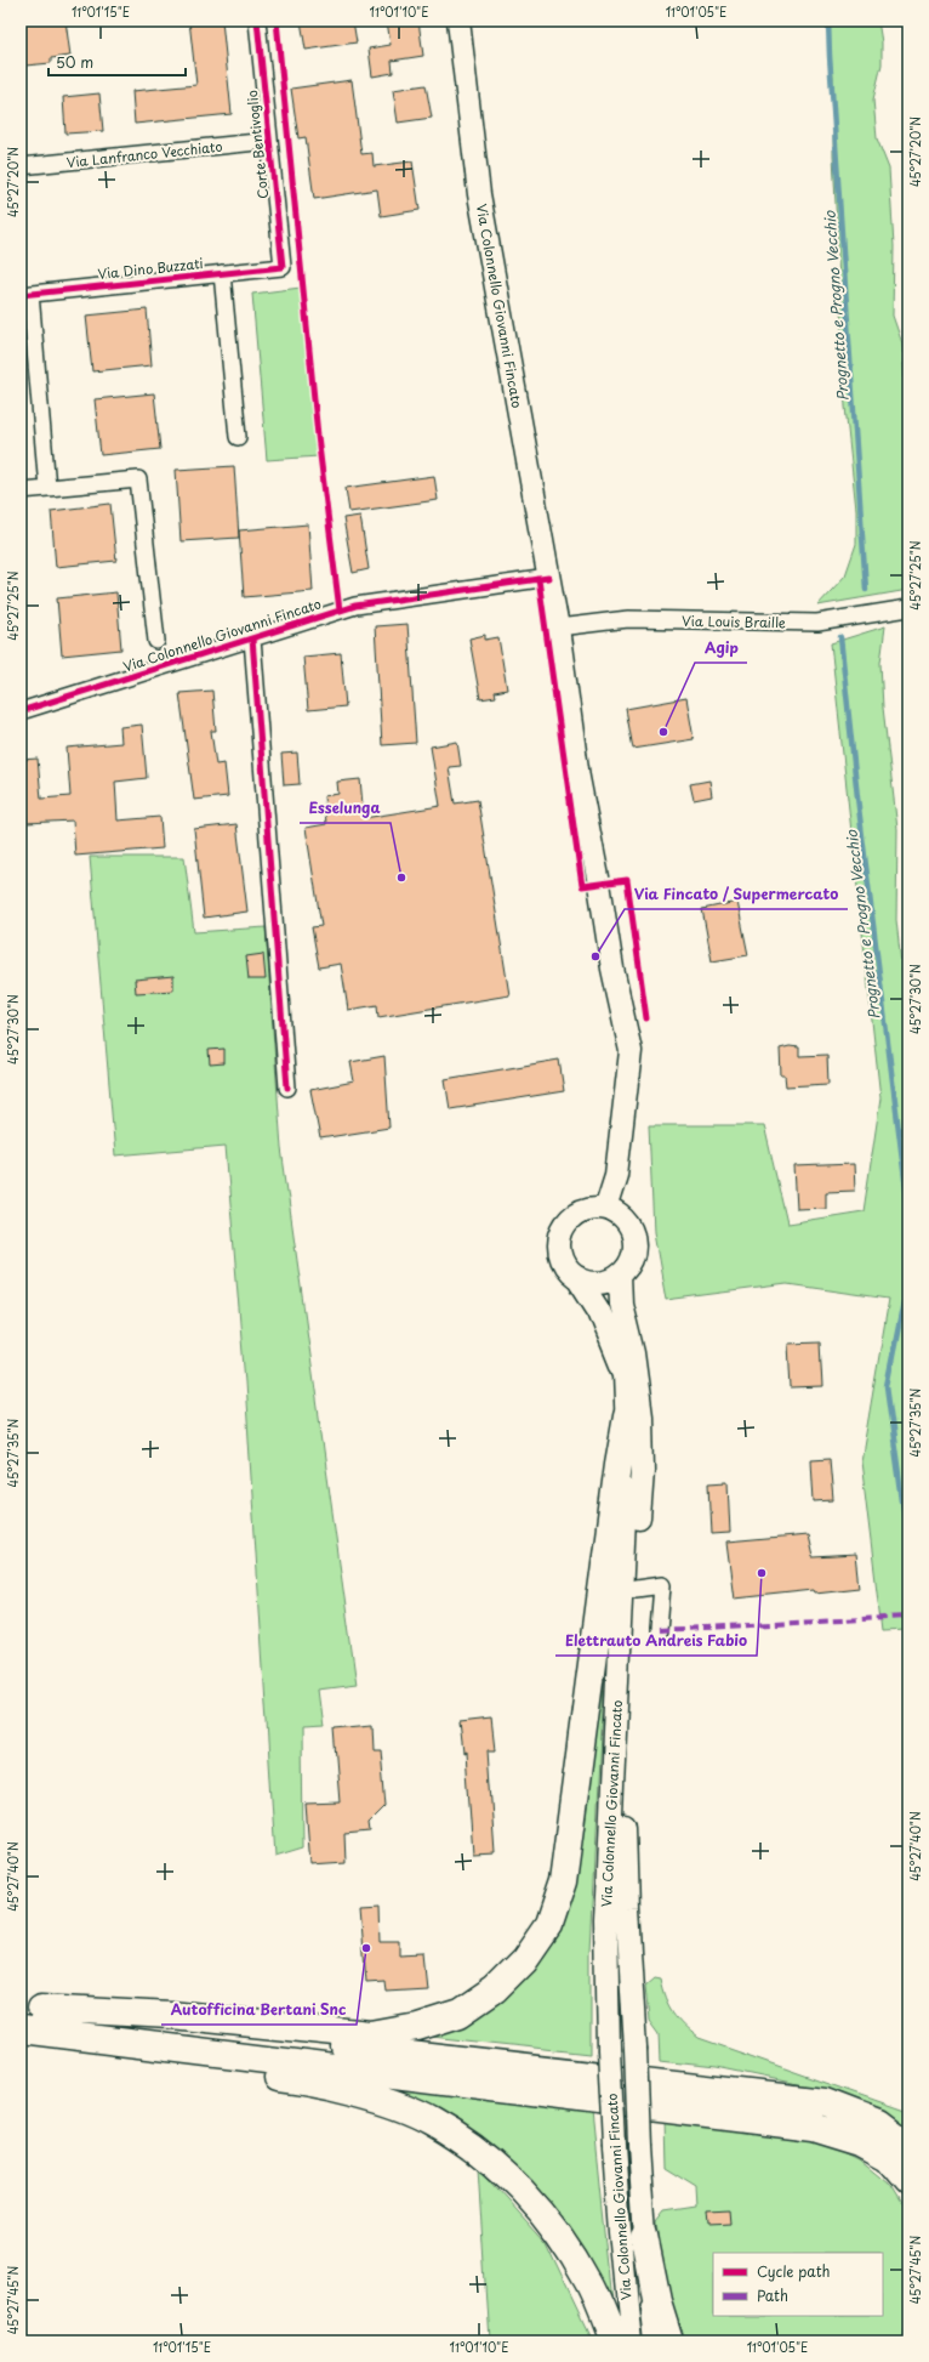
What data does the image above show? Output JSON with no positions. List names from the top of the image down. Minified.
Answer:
{"streets":{"main road":["Via Colonnello Giovanni Fincato"],"street":["Corte Bentivoglio","Via Lanfranco Vecchiato","Via Dino Buzzati","Via Louis Braille"]},"crossings":[["Corte Bentivoglio","Via Lanfranco Vecchiato"],["Corte Bentivoglio","Via Dino Buzzati"],["Via Colonnello Giovanni Fincato","Via Louis Braille"]],"water":["Prognetto e Progno Vecchio"],"places":["Agip","Esselunga","Via Fincato / Supermercato","Elettrauto Andreis Fabio","Autofficina Bertani Snc"],"legend":["Cycle path","Path"],"scale_bar":"50 m","coordinates":["11°01'15\"E","11°01'10\"E","11°01'05\"E","45°27'20\"N","45°27'25\"N","45°27'30\"N","45°27'35\"N","45°27'40\"N","45°27'45\"N"]}
